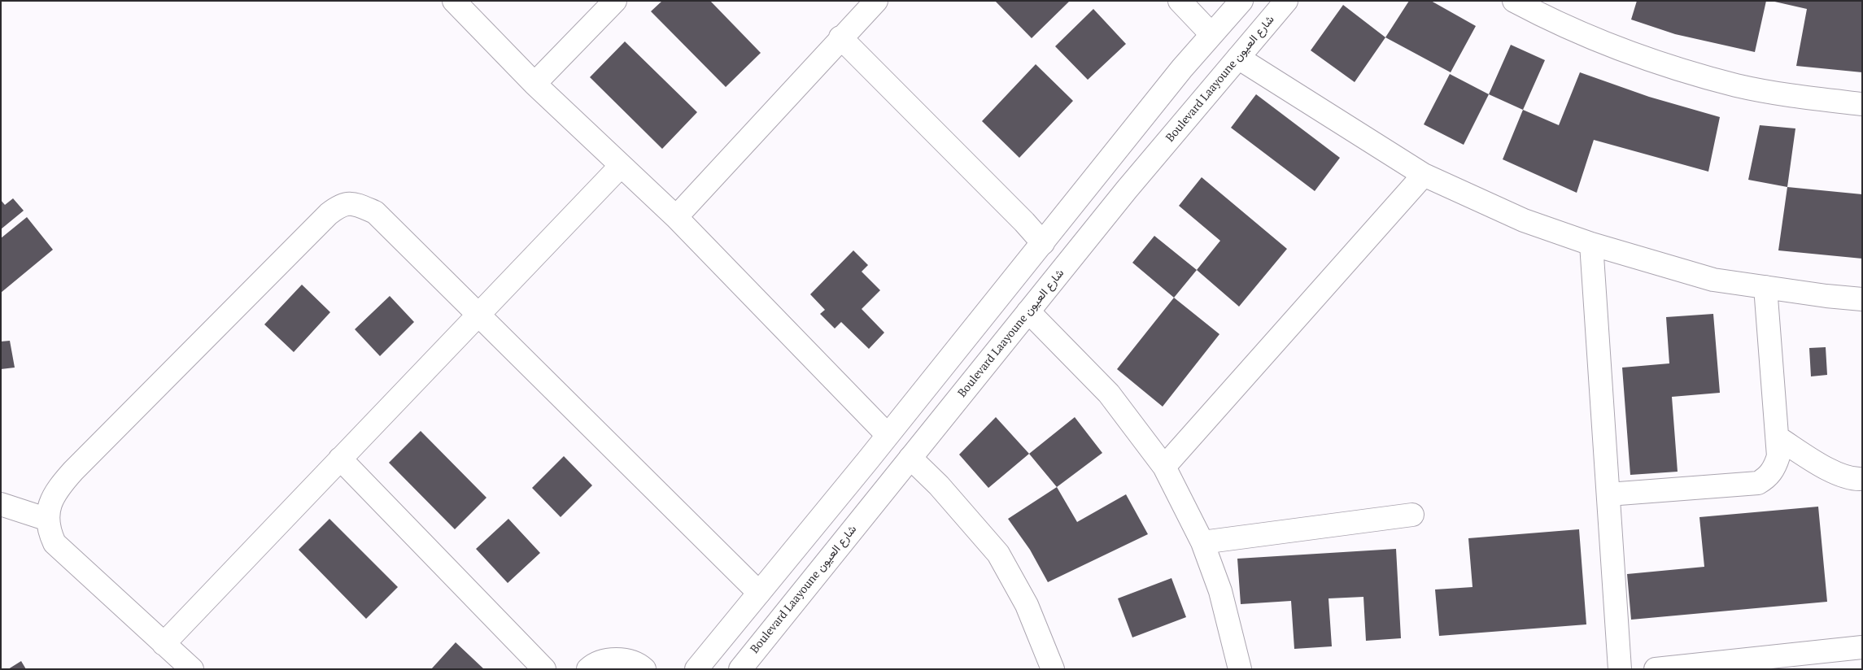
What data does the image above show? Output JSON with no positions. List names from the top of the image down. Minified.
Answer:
{"streets":{"street":["Boulevard Laayoune شارع العيون"]}}
